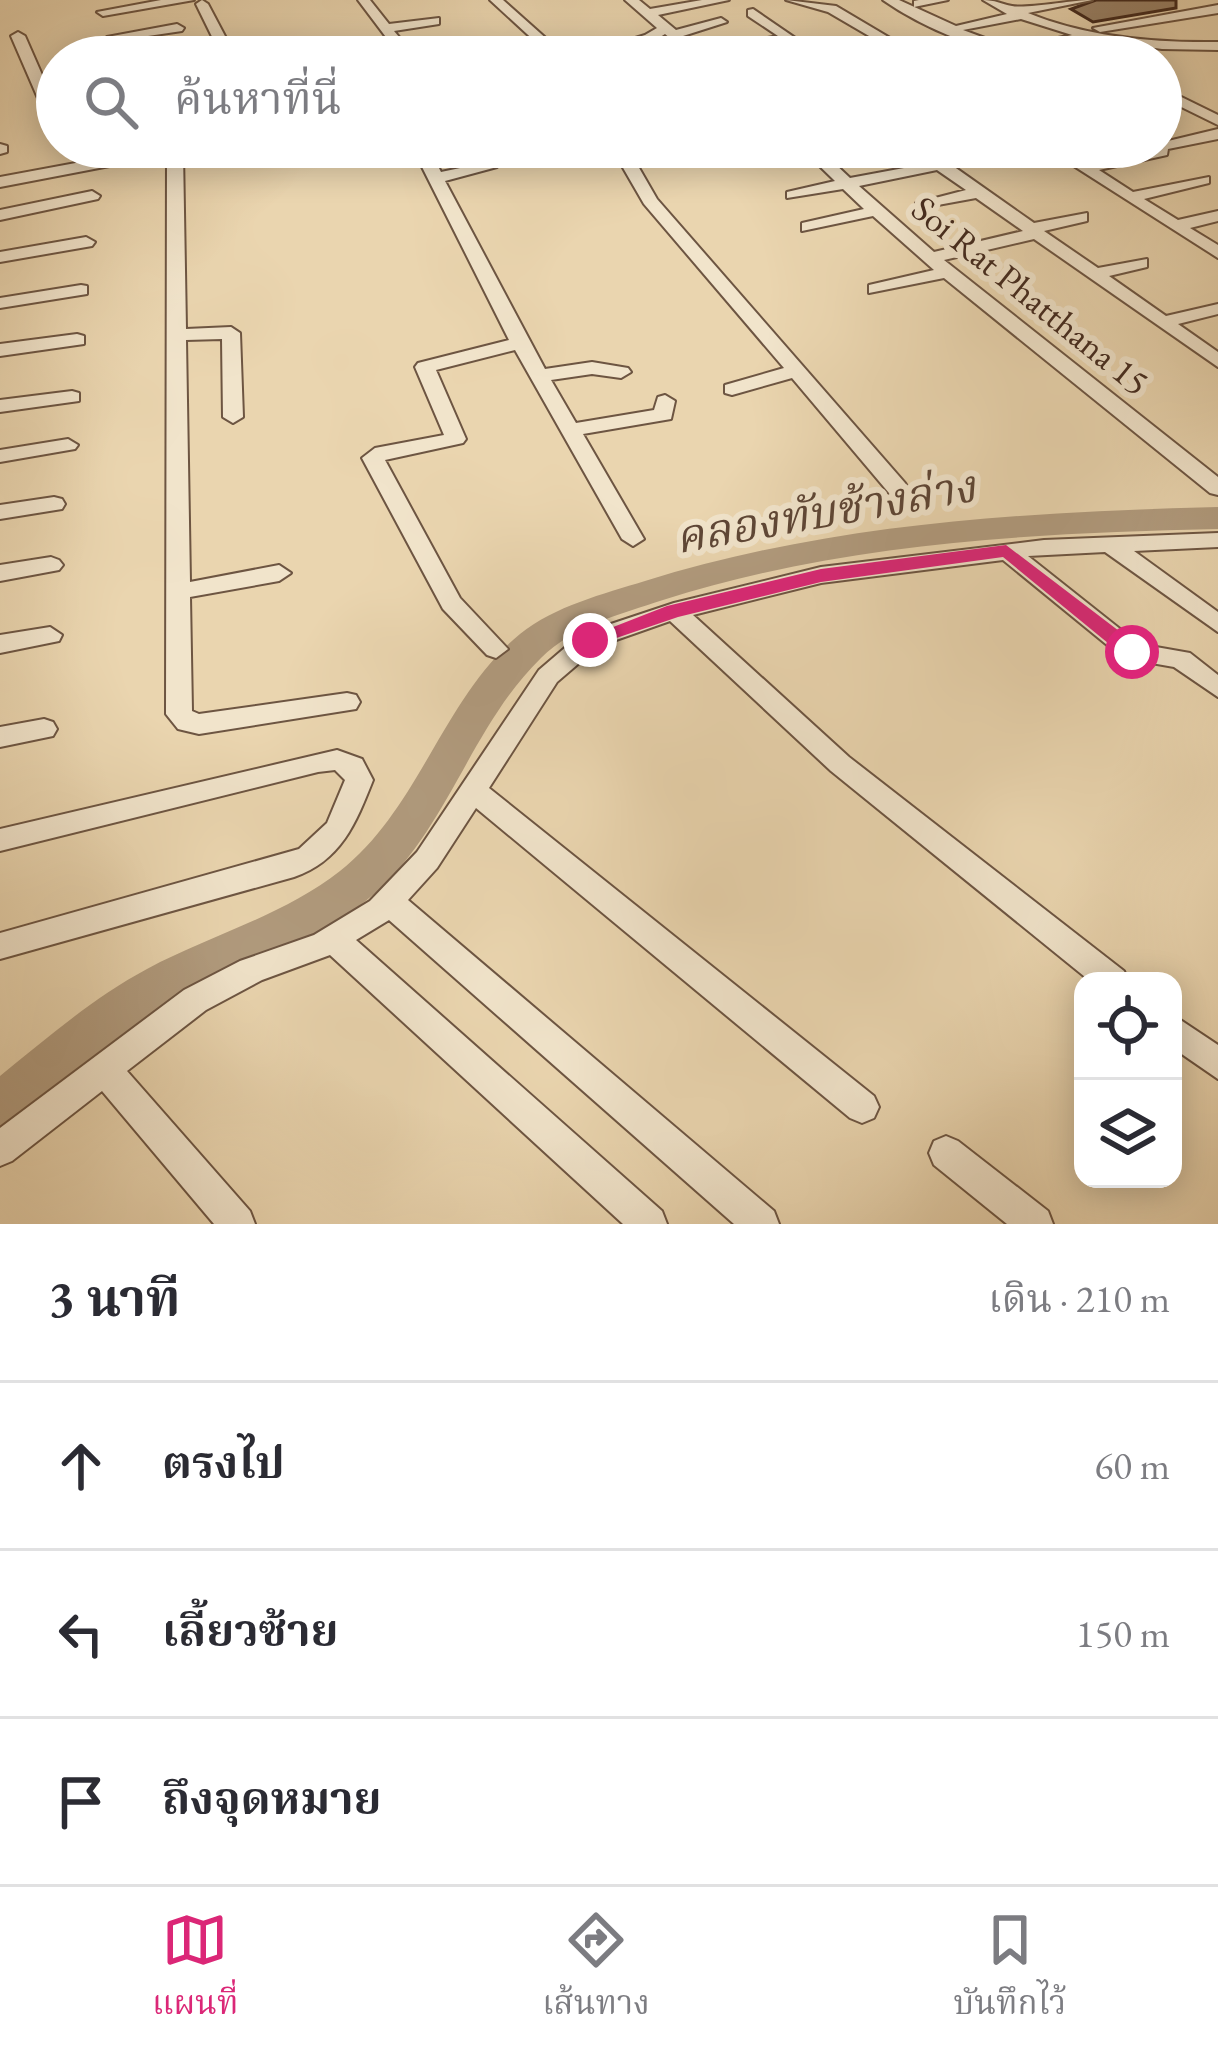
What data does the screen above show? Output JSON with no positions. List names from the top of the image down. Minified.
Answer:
{"streets":{"street":["Soi Rat Phatthana 15"]},"water":["คลองทับช้างล่าง"],"page":{"search":"ค้นหาที่นี่","heading":["3 นาที","เดิน · 210 m"],"list":[["ตรงไป","60 m"],["เลี้ยวซ้าย","150 m"],"ถึงจุดหมาย"],"nav":["แผนที่","เส้นทาง","บันทึกไว้"]}}
